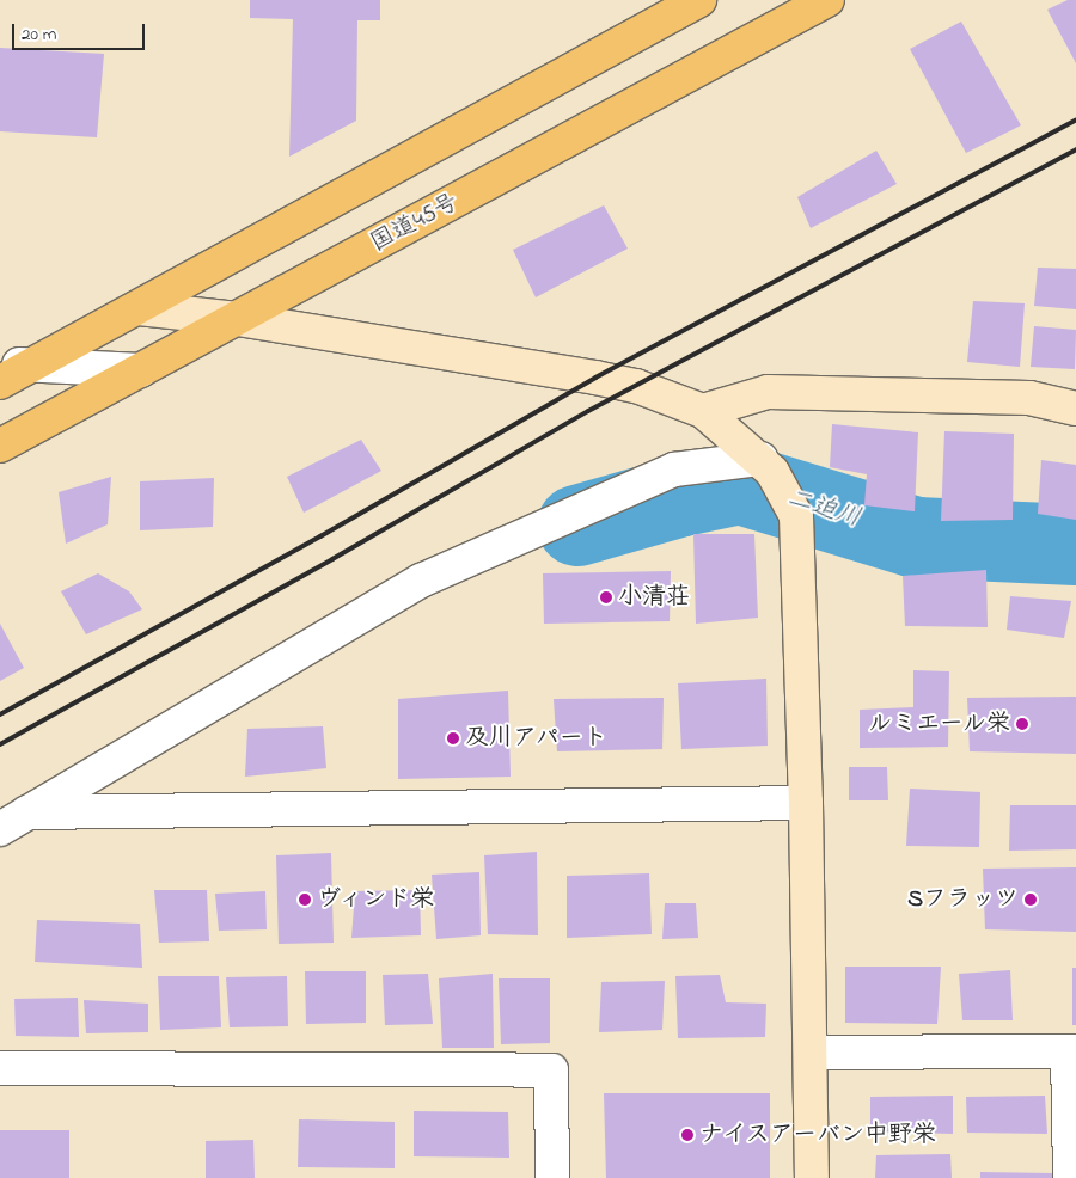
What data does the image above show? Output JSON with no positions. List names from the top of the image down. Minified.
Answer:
{"streets":{"highway":["国道45号"]},"water":["二迫川"],"places":["小清荘","ルミエール栄","及川アパート","ヴィンド栄","Sフラッツ","ナイスアーバン中野栄"],"scale_bar":"20 m"}
